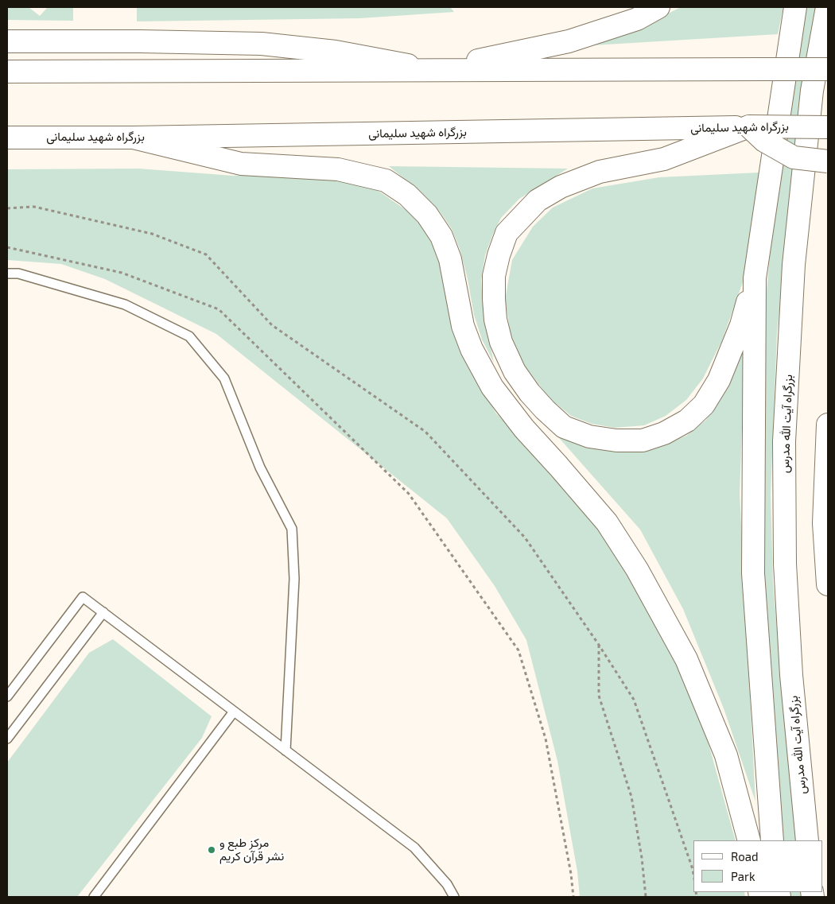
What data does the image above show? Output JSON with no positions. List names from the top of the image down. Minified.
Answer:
{"streets":{"main road":["بزرگراه شهید سلیمانی","بزرگراه آیت الله مدرس"]},"places":["مرکز طبع و نشر قرآن کریم"],"legend":["Road","Park"]}
